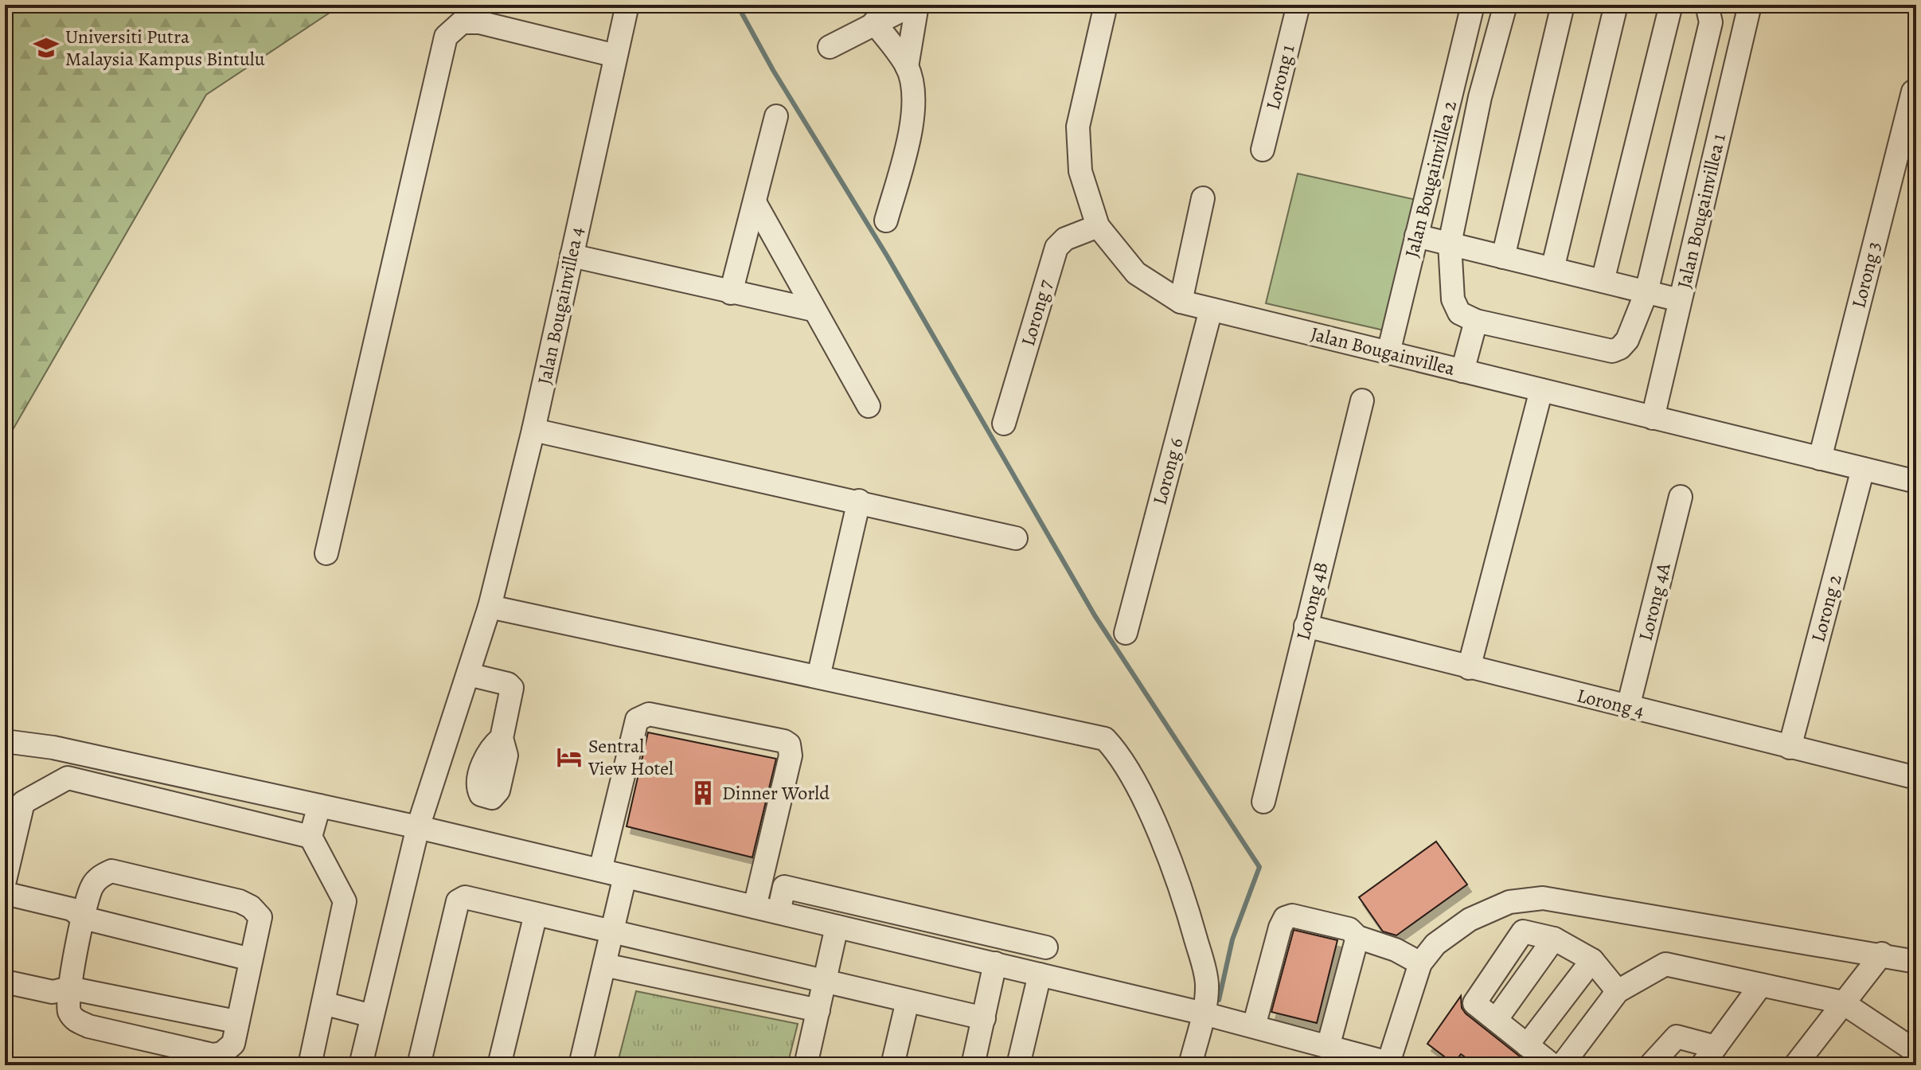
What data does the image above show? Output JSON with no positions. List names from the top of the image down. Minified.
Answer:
{"streets":{"street":["Lorong 1","Jalan Bougainvillea 2","Jalan Bougainvillea 1","Lorong 3","Jalan Bougainvillea 4","Lorong 7","Jalan Bougainvillea","Lorong 6","Lorong 4B","Lorong 4A","Lorong 2","Lorong 4"]},"crossings":[["Jalan Bougainvillea 2","Jalan Bougainvillea"],["Jalan Bougainvillea 1","Jalan Bougainvillea"],["Lorong 3","Jalan Bougainvillea"],["Lorong 7","Jalan Bougainvillea"],["Jalan Bougainvillea","Lorong 6"],["Jalan Bougainvillea","Lorong 2"],["Lorong 4B","Lorong 4"],["Lorong 4A","Lorong 4"],["Lorong 2","Lorong 4"]],"places":{"school or university":["Universiti Putra Malaysia Kampus Bintulu"],"hotel":["Sentral View Hotel"],"building":["Dinner World"]}}
